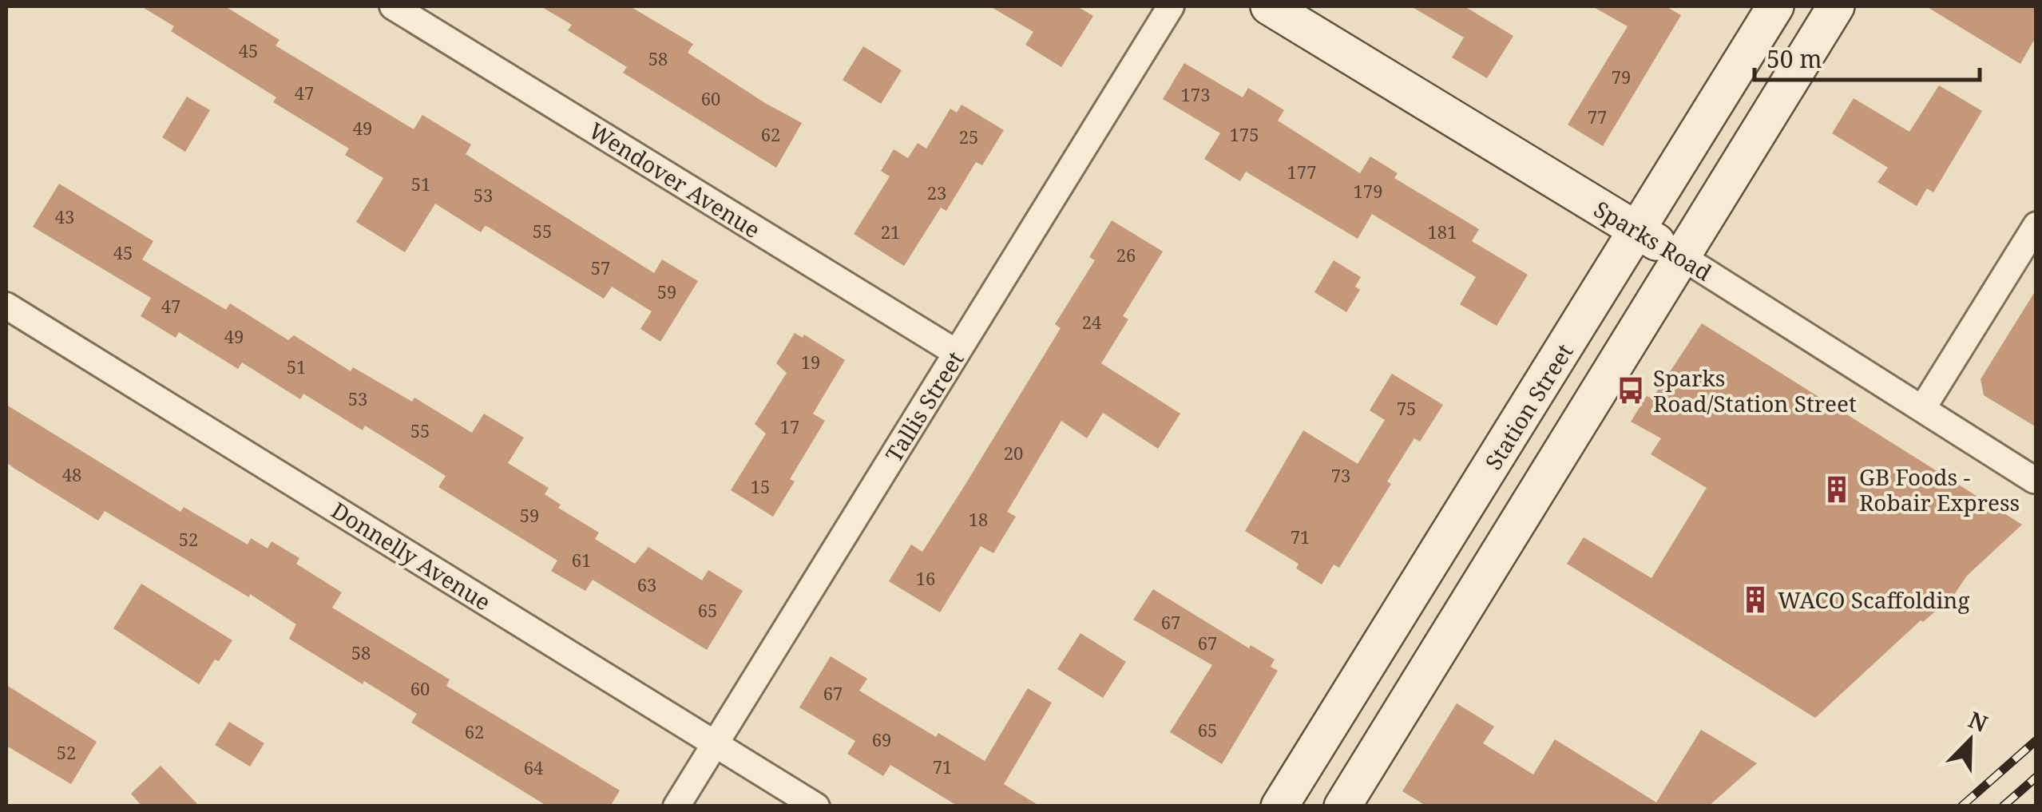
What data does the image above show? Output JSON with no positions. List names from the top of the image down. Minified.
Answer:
{"streets":{"main road":["Sparks Road","Station Street"],"street":["Wendover Avenue","Tallis Street","Donnelly Avenue"]},"crossings":[["Wendover Avenue","Tallis Street"],["Sparks Road","Station Street"],["Tallis Street","Donnelly Avenue"]],"places":{"bus stop":["Sparks Road/Station Street"],"building":["GB Foods - Robair Express","WACO Scaffolding"]},"house_numbers":["45","58","79","47","173","60","77","49","62","175","25","177","51","179","23","53","43","55","21","181","45","26","57","59","47","24","49","19","51","53","75","17","55","20","48","73","15","59","18","71","52","61","16","63","65","67","67","58","60","67","65","62","69","52","71","64"],"scale_bar":"50 m","north":"top right"}
